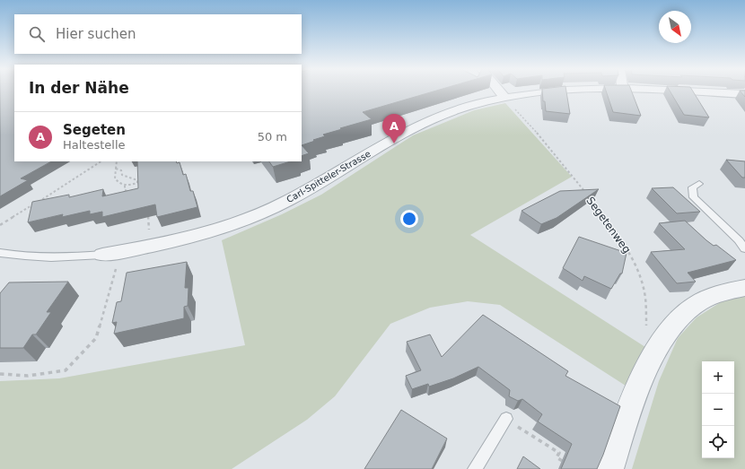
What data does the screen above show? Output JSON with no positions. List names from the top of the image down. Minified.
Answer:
{"streets":{"street":["Carl-Spitteler-Strasse"],"path":["Segetenweg"]},"crossings":[["Carl-Spitteler-Strasse","Segetenweg"]],"north":"bottom right","page":{"search":"Hier suchen","heading":"In der Nähe","list":[{"mark":"A","name":"Segeten","note":"Haltestelle","value":"50 m"}],"pins":"A","map_buttons":["+","−"]}}
